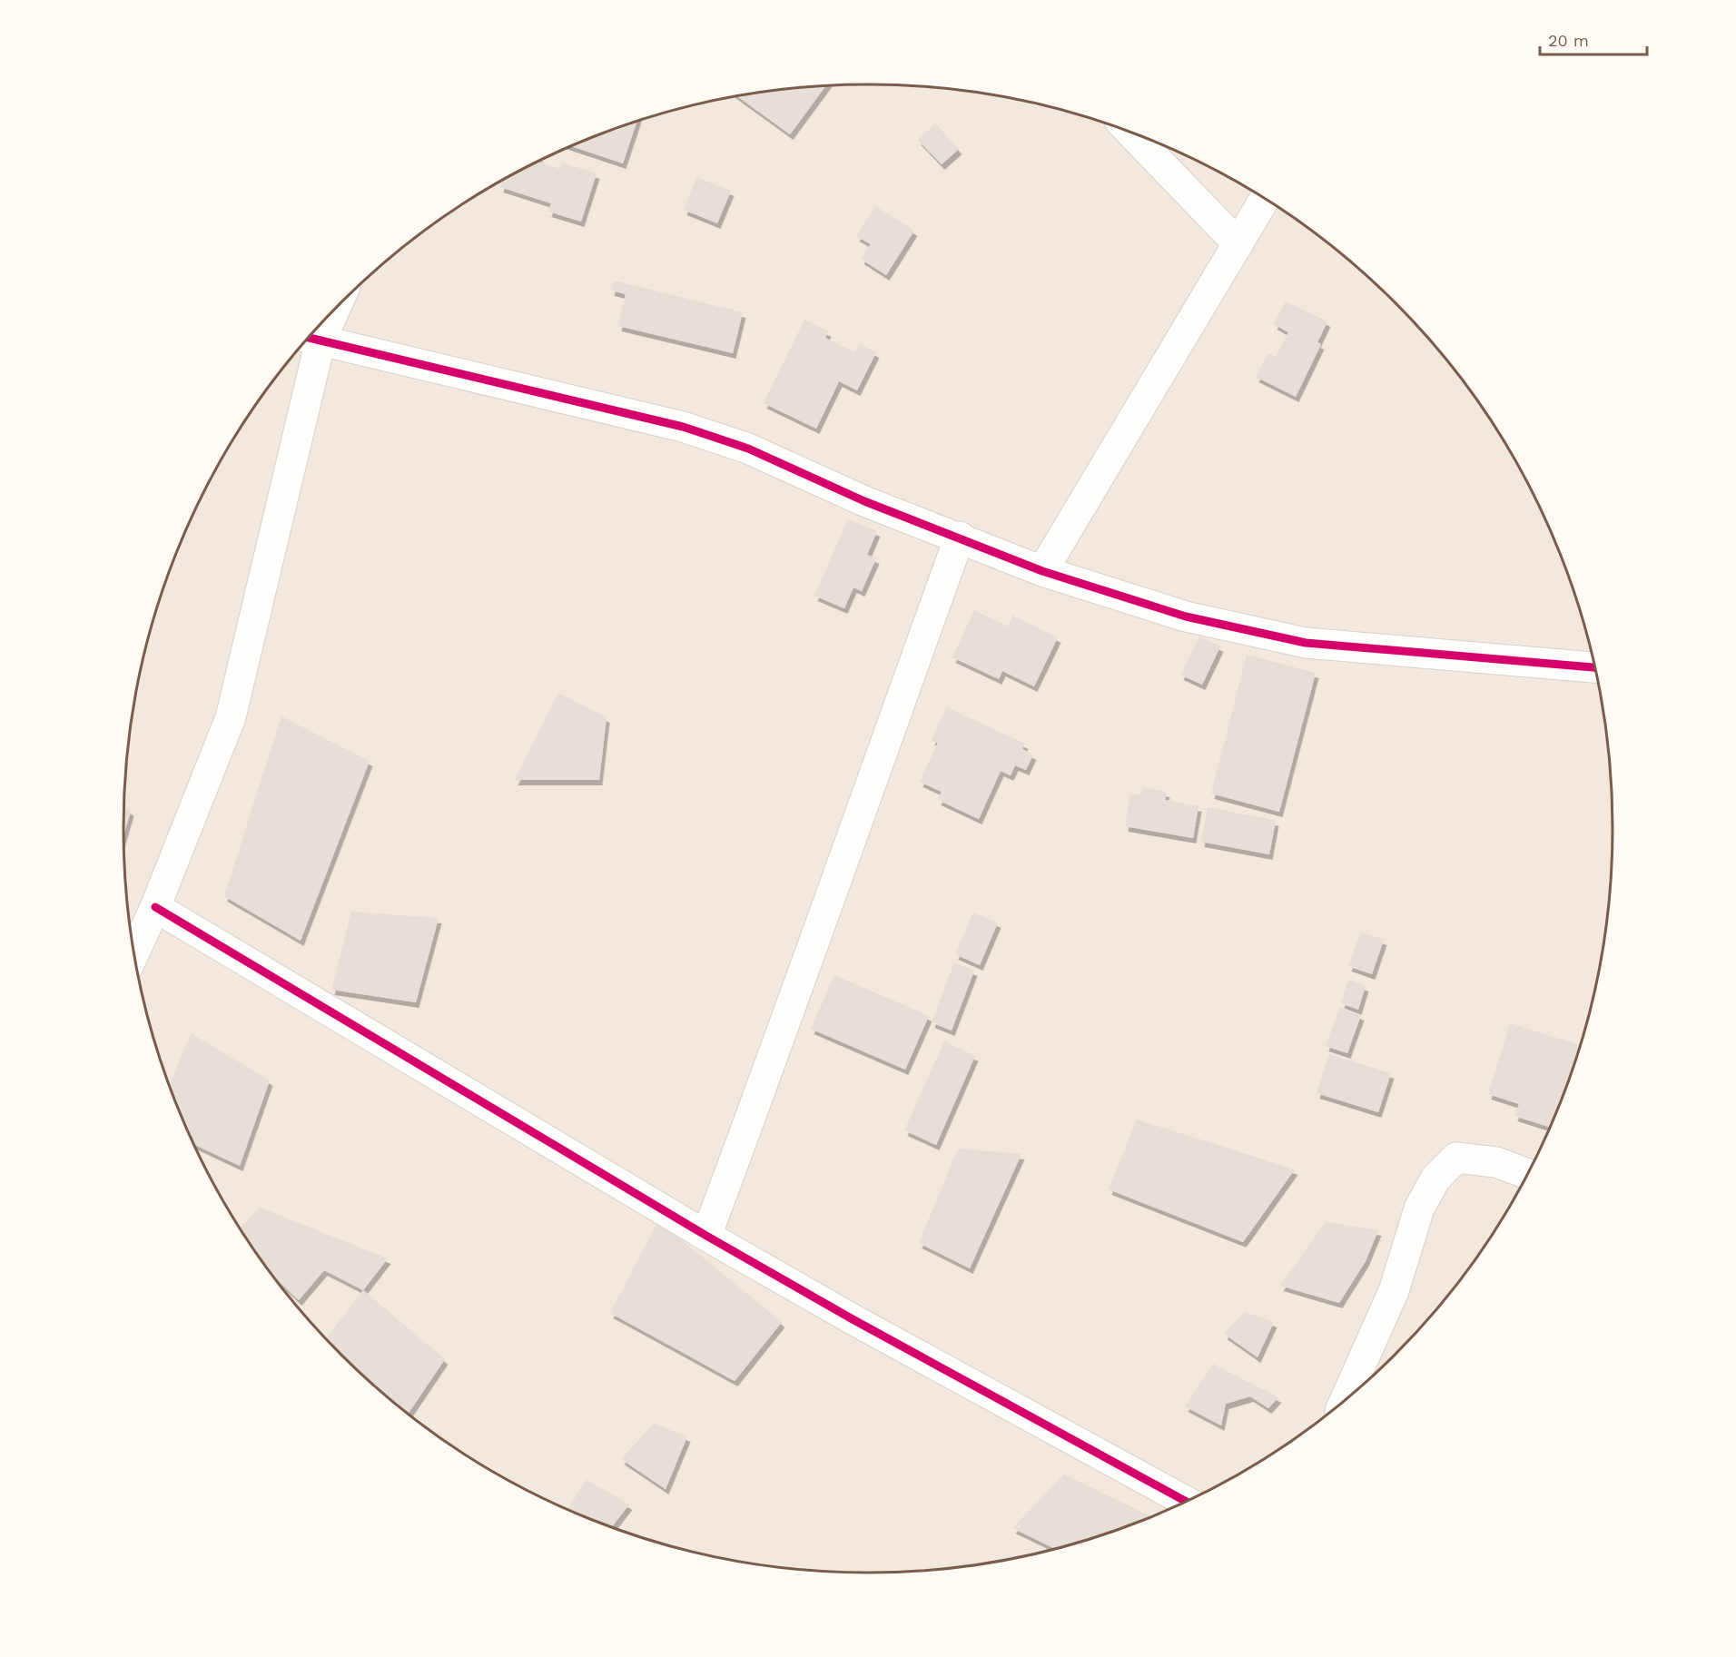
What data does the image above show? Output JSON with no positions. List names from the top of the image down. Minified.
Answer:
{"scale_bar":"20 m"}
